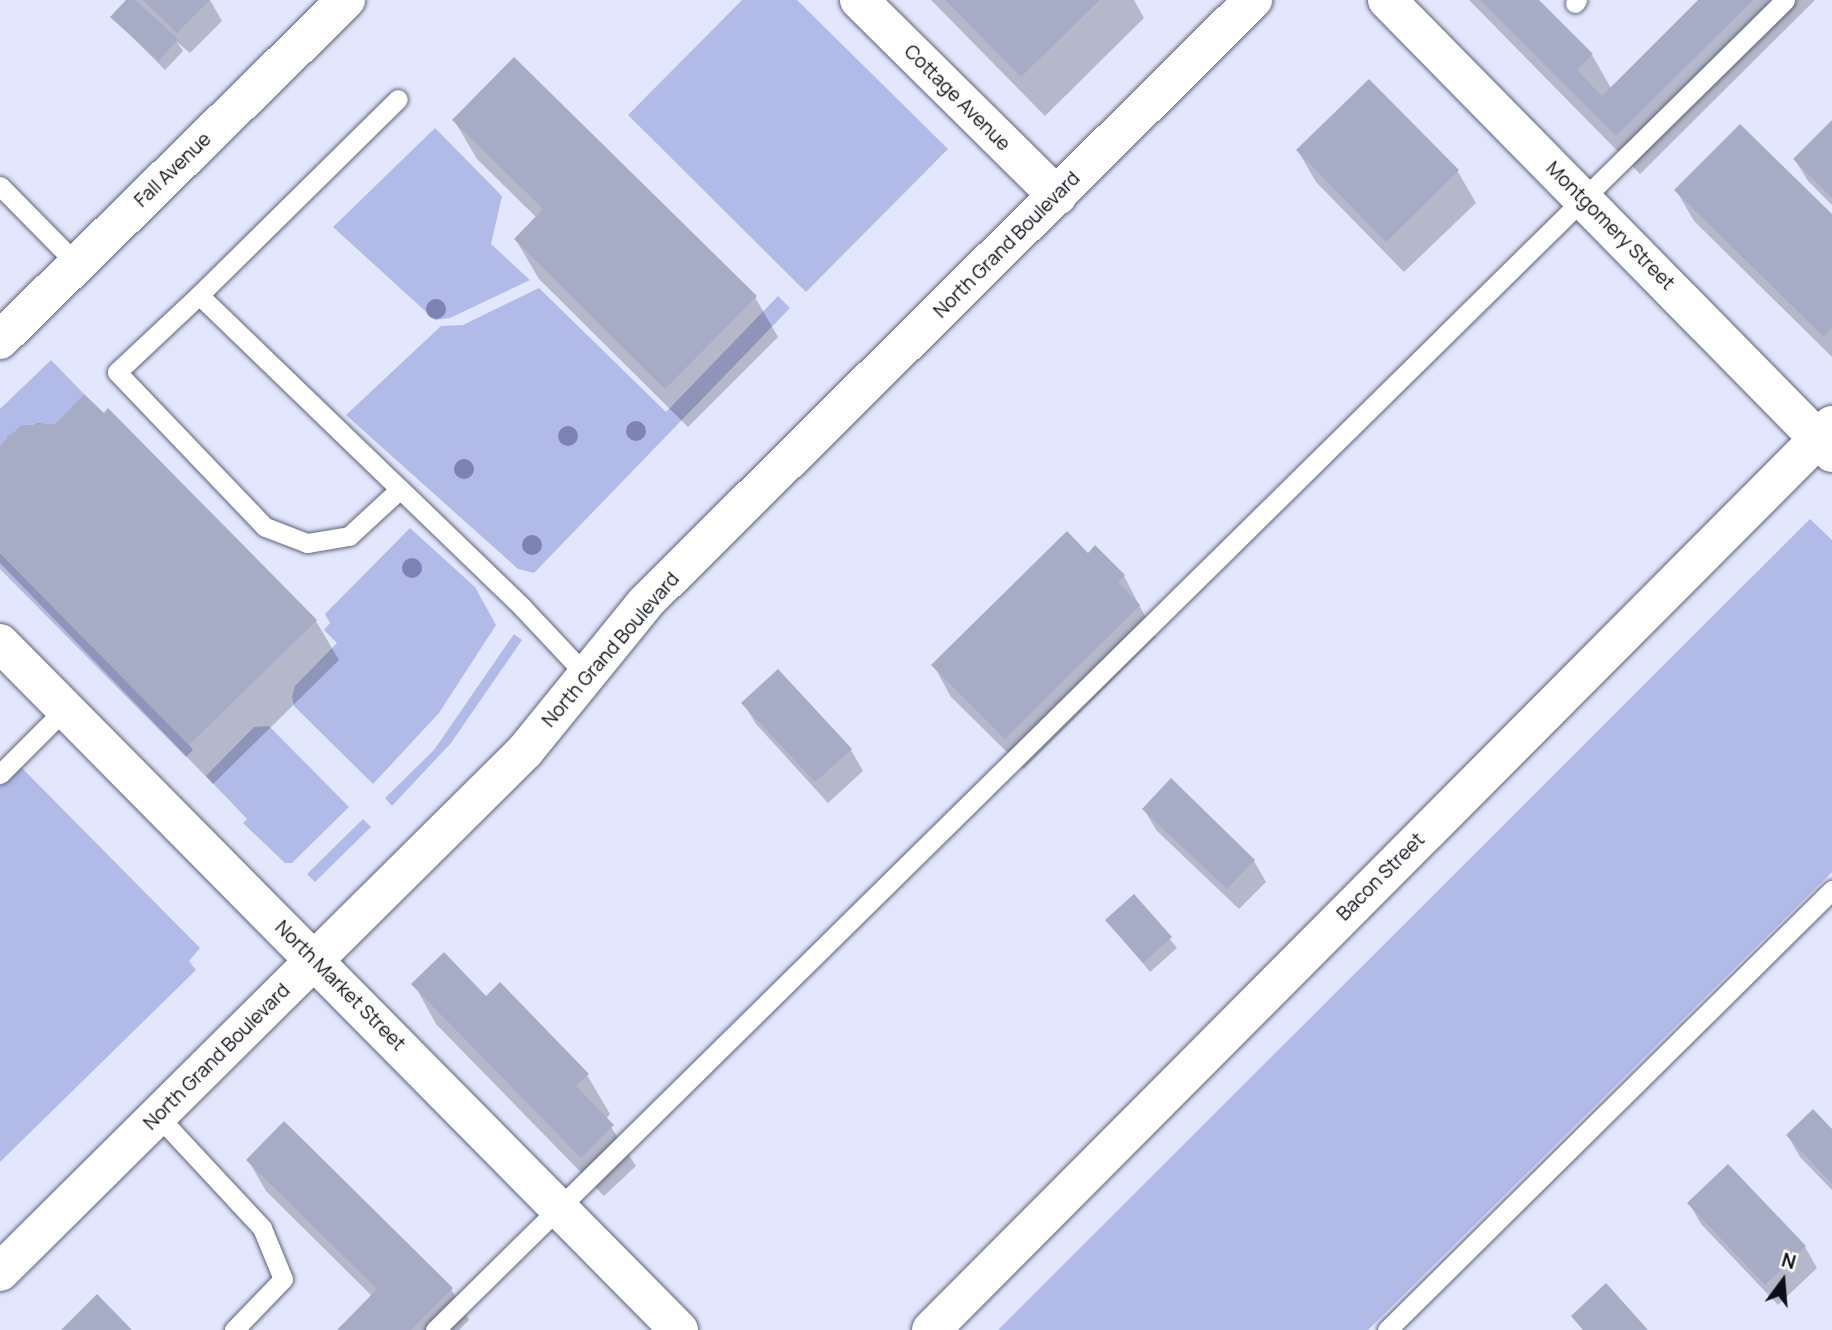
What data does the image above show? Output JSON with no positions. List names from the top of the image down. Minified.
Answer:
{"streets":{"street":["Cottage Avenue","Fall Avenue","Montgomery Street","North Grand Boulevard","Bacon Street","North Market Street"]},"crossings":[["Cottage Avenue","North Grand Boulevard"],["Montgomery Street","Bacon Street"],["North Grand Boulevard","North Market Street"]],"north":"top"}
